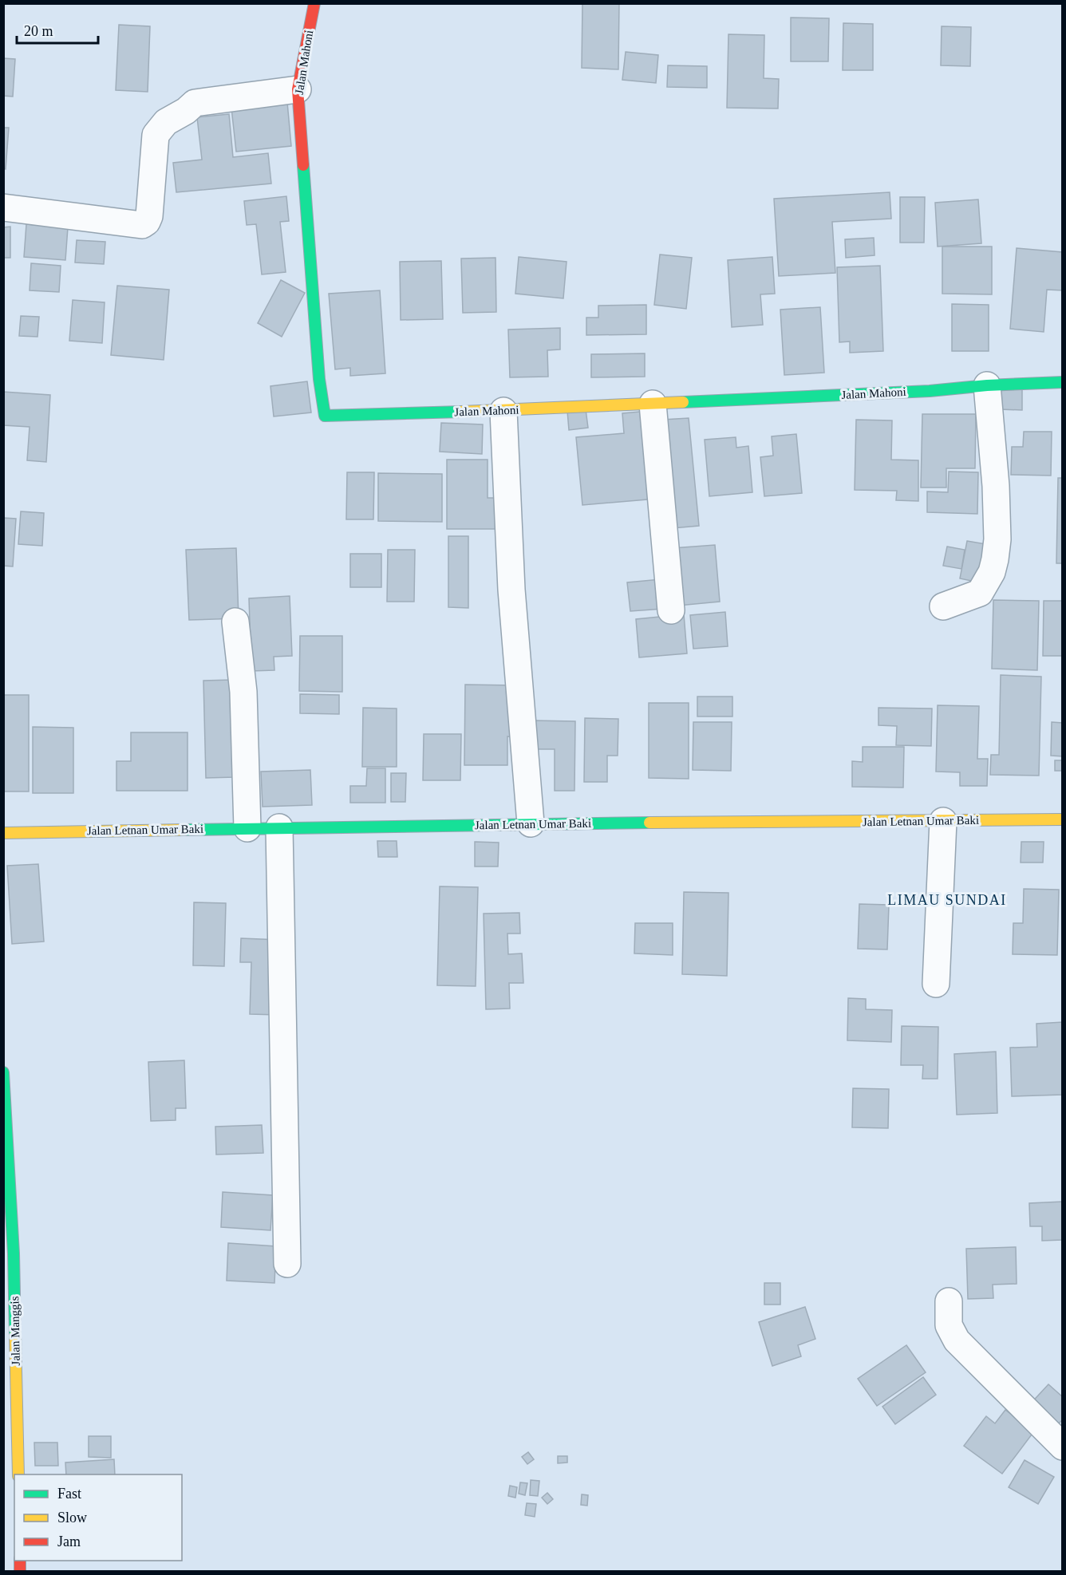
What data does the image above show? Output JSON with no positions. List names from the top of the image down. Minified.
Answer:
{"streets":{"street":["Jalan Mahoni","Jalan Letnan Umar Baki","Jalan Manggis"]},"districts":["LIMAU SUNDAI"],"legend":["Fast","Slow","Jam"],"scale_bar":"20 m"}
